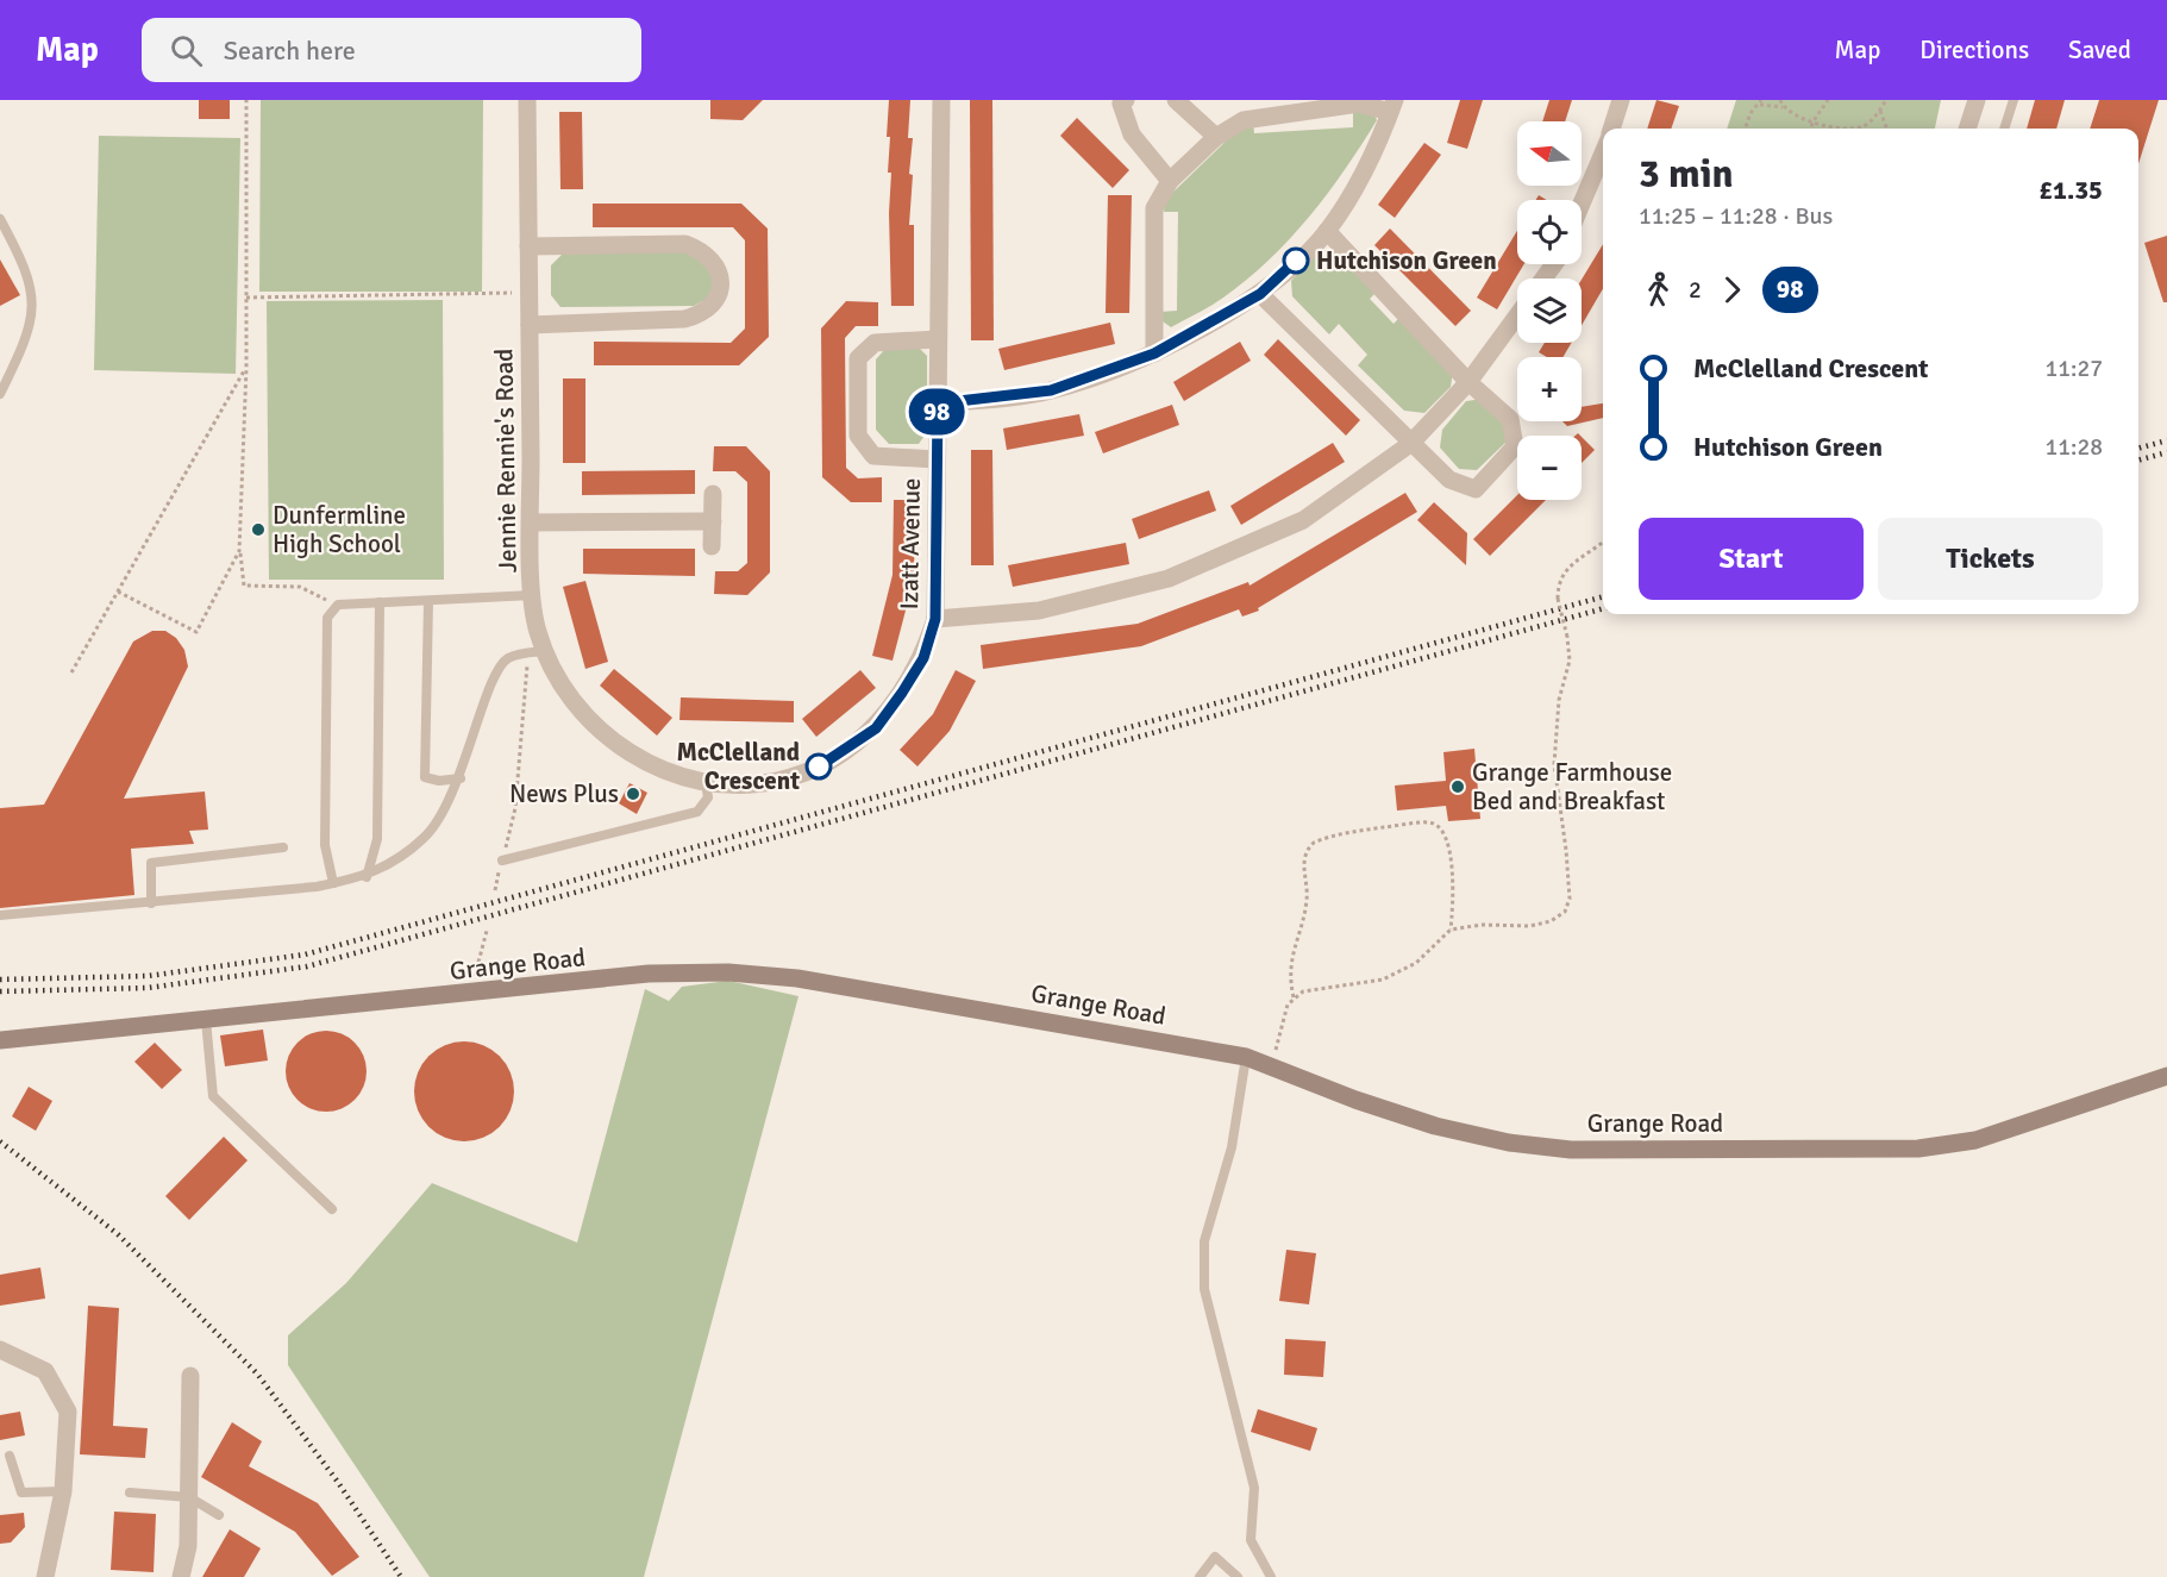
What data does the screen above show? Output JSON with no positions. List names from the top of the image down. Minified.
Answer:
{"streets":{"street":["Jennie Rennie's Road","Izatt Avenue","Grange Road"]},"crossings":[["Jennie Rennie's Road","Izatt Avenue"]],"places":["Hutchison Green","Dunfermline High School","McClelland Crescent","Grange Farmhouse Bed and Breakfast","News Plus"],"lines":["bus line 98"],"north":"left","page":{"header":"Map","search":"Search here","nav":["Map","Directions","Saved"],"on_map":"98","map_buttons":["+","−"],"heading":["3 min","11:25 – 11:28 · Bus","£1.35"],"legs":["2","98"],"list":[{"name":"McClelland Crescent","value":"11:27"},{"name":"Hutchison Green","value":"11:28"}],"buttons":["Start","Tickets"]}}
